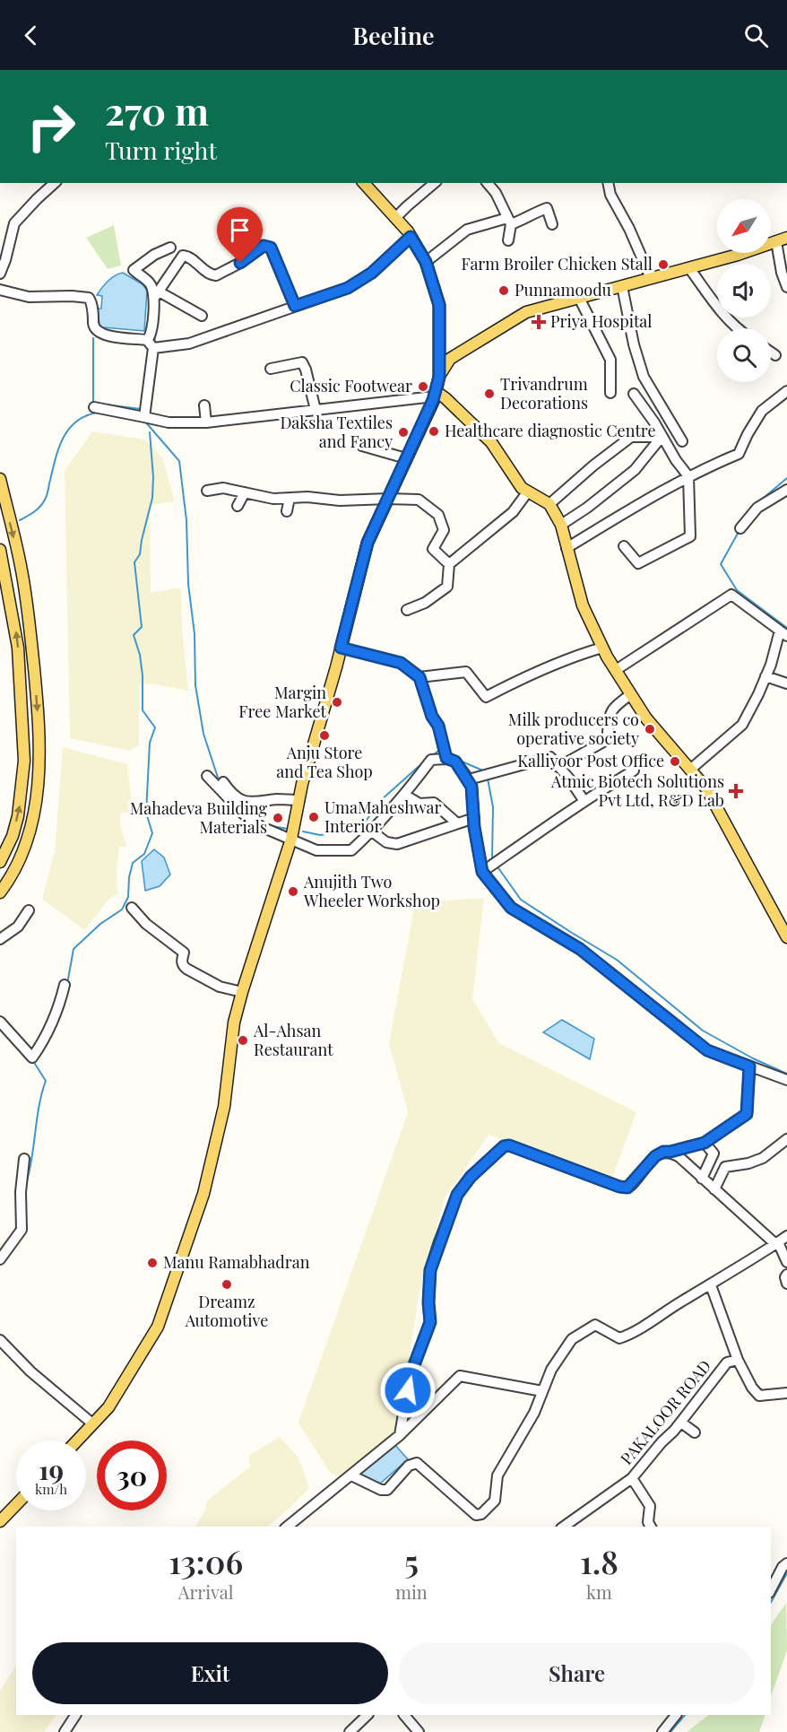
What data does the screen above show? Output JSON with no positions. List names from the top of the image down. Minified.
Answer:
{"streets":{"street":["PAKALOOR ROAD"]},"places":{"other":["Farm Broiler Chicken Stall","Punnamoodu","Classic Footwear","Trivandrum Decorations","Healthcare diagnostic Centre","Daksha Textiles and Fancy","Margin Free Market","Milk producers co operative society","Anju Store and Tea Shop","Kalliyoor Post Office","UmaMaheshwar Interior","Mahadeva Building Materials","Anujith Two Wheeler Workshop","Al-Ahsan Restaurant","Manu Ramabhadran","Dreamz Automotive"],"health":["Priya Hospital","Atmic Biotech Solutions Pvt Ltd, R&D Lab"]},"north":"bottom left","page":{"header":"Beeline","turn":["270 m","Turn right"],"speed":"19 km/h","limit":"30","eta":["13:06","Arrival","5","min","1.8","km"],"buttons":["Exit","Share"]}}
